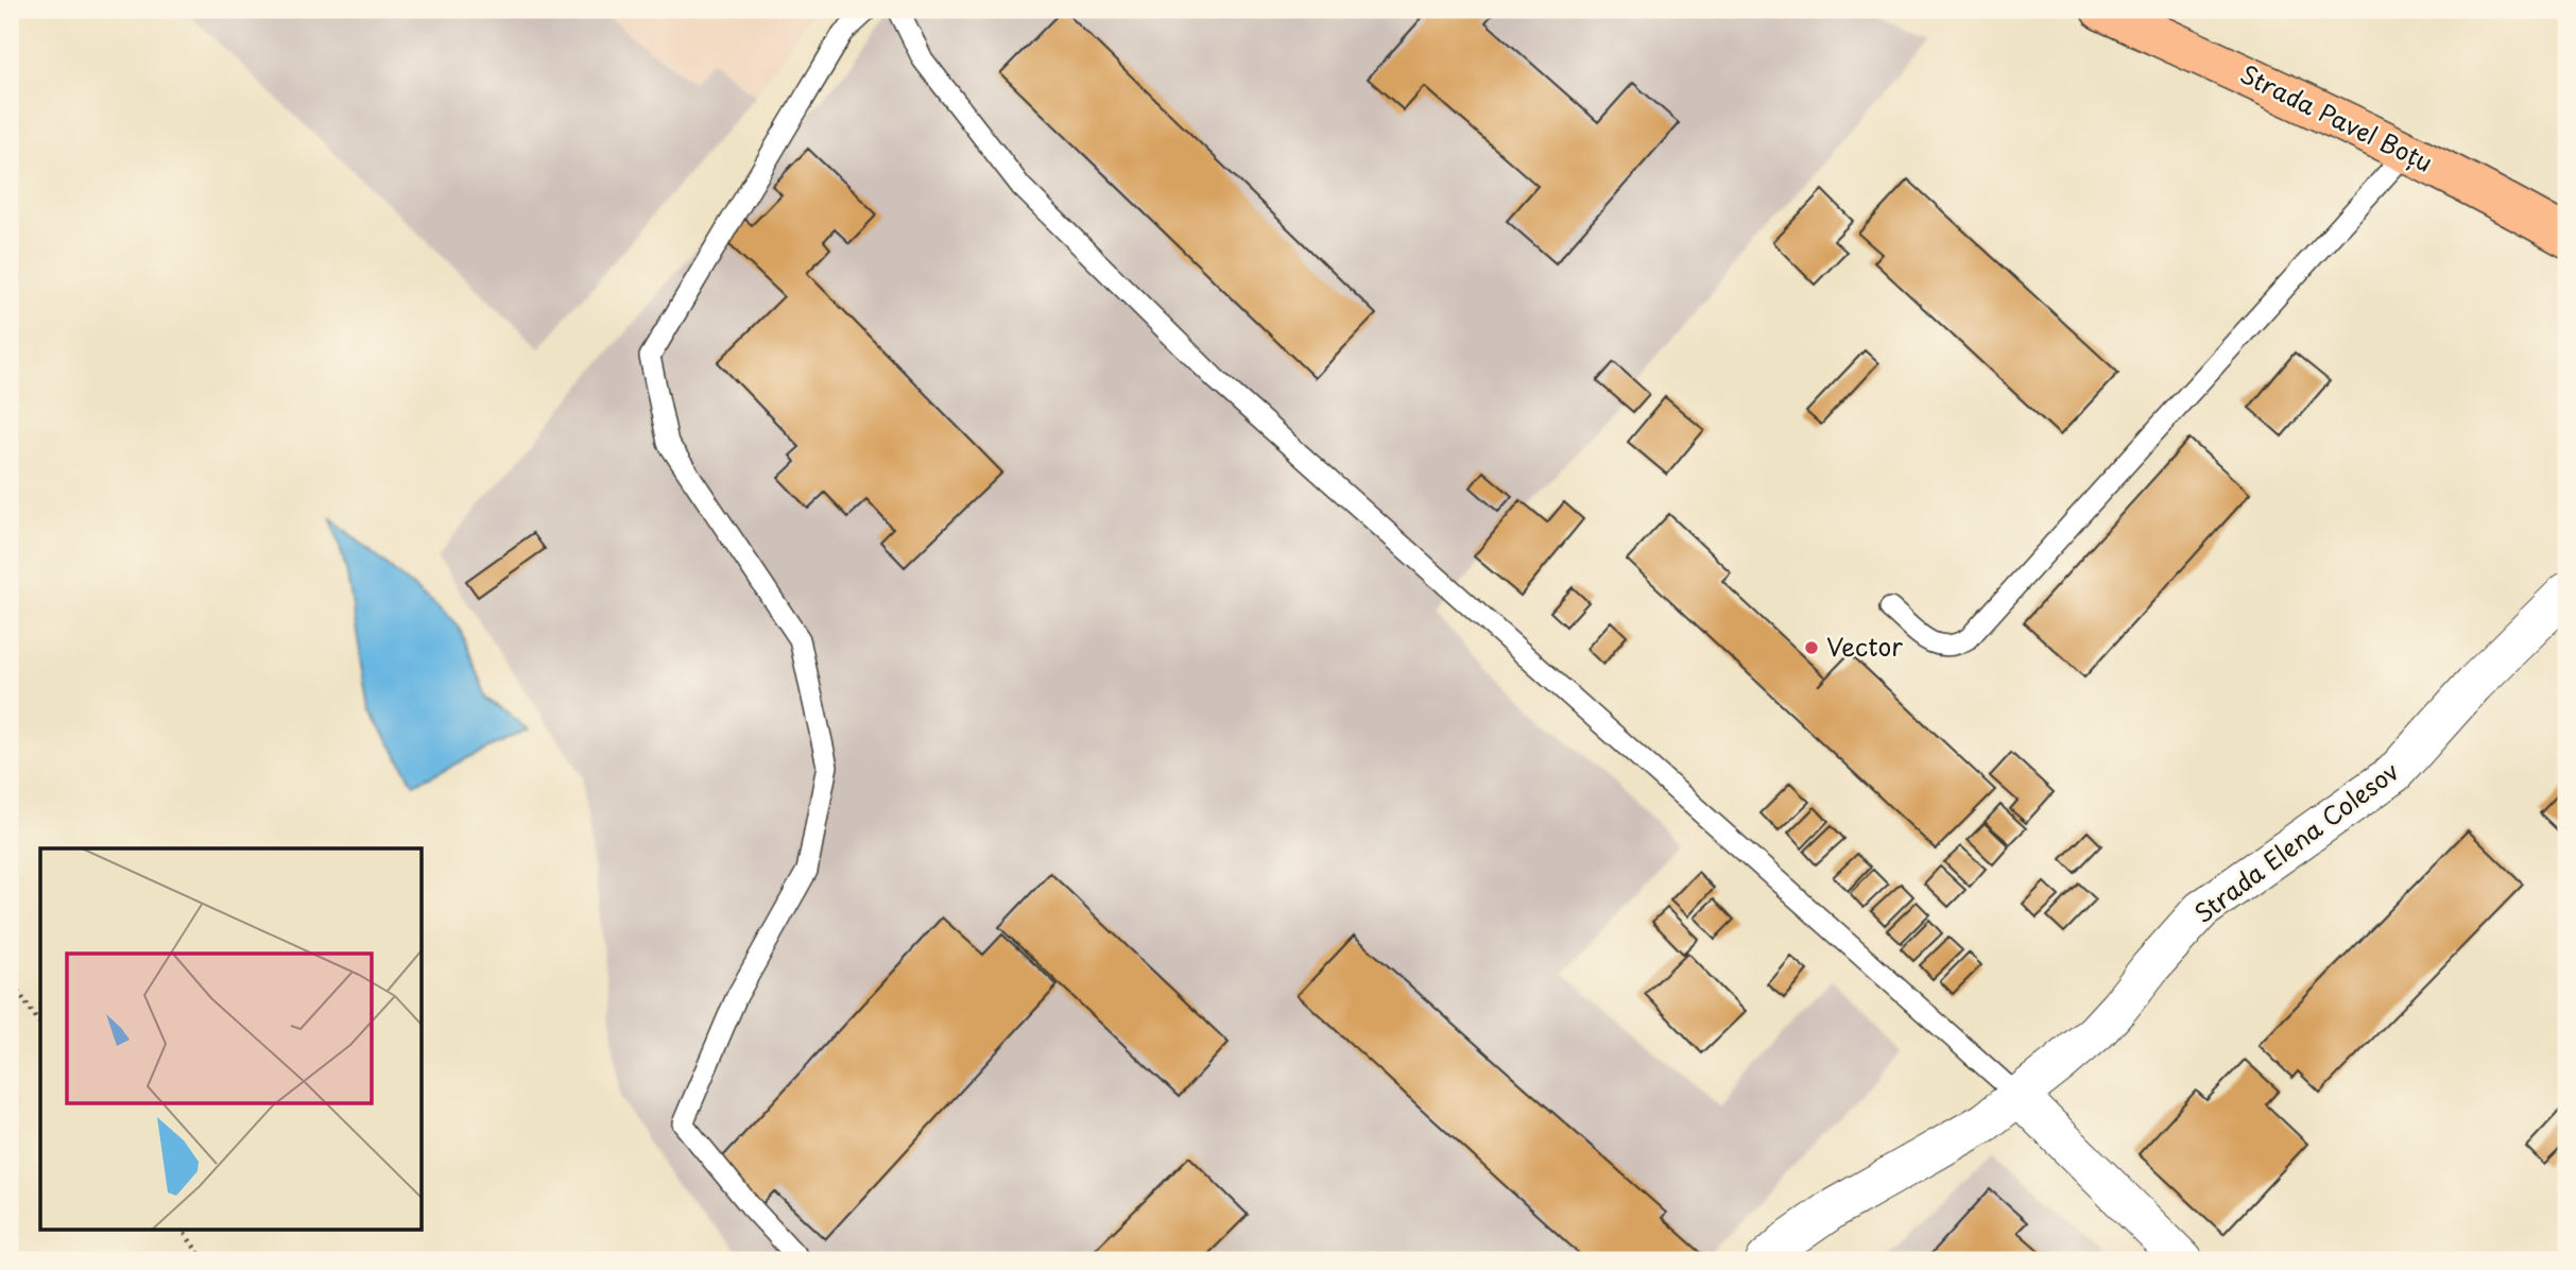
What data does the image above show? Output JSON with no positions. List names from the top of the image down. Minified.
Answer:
{"streets":{"main road":["Strada Pavel Boțu"],"street":["Strada Elena Colesov"]},"places":["Vector"]}
